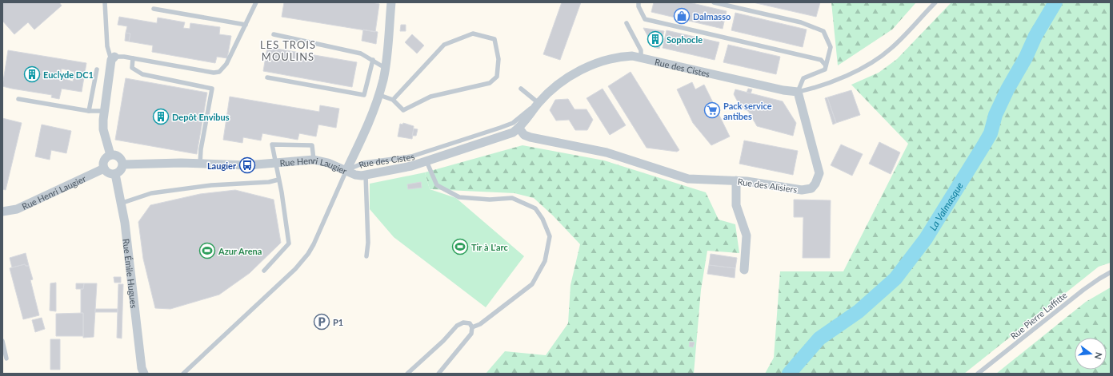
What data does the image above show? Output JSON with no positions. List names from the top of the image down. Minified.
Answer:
{"streets":{"street":["Rue des Cistes","Rue Henri Laugier","Rue des Alisiers","Rue Émile Hugues"],"lane":["Rue Pierre Laffitte"]},"crossings":[["Rue des Cistes","Rue Henri Laugier"],["Rue des Cistes","Rue des Alisiers"],["Rue Henri Laugier","Rue Émile Hugues"]],"districts":["LES TROIS MOULINS"],"water":["La Valmasque"],"places":{"shop":["Dalmasso"],"building":["Sophocle","Euclyde DC1","Depôt Envibus"],"supermarket":["Pack service antibes"],"bus stop":["Laugier"],"sports":["Tir à L'arc","Azur Arena"],"parking":["P1"]},"north":"right"}
